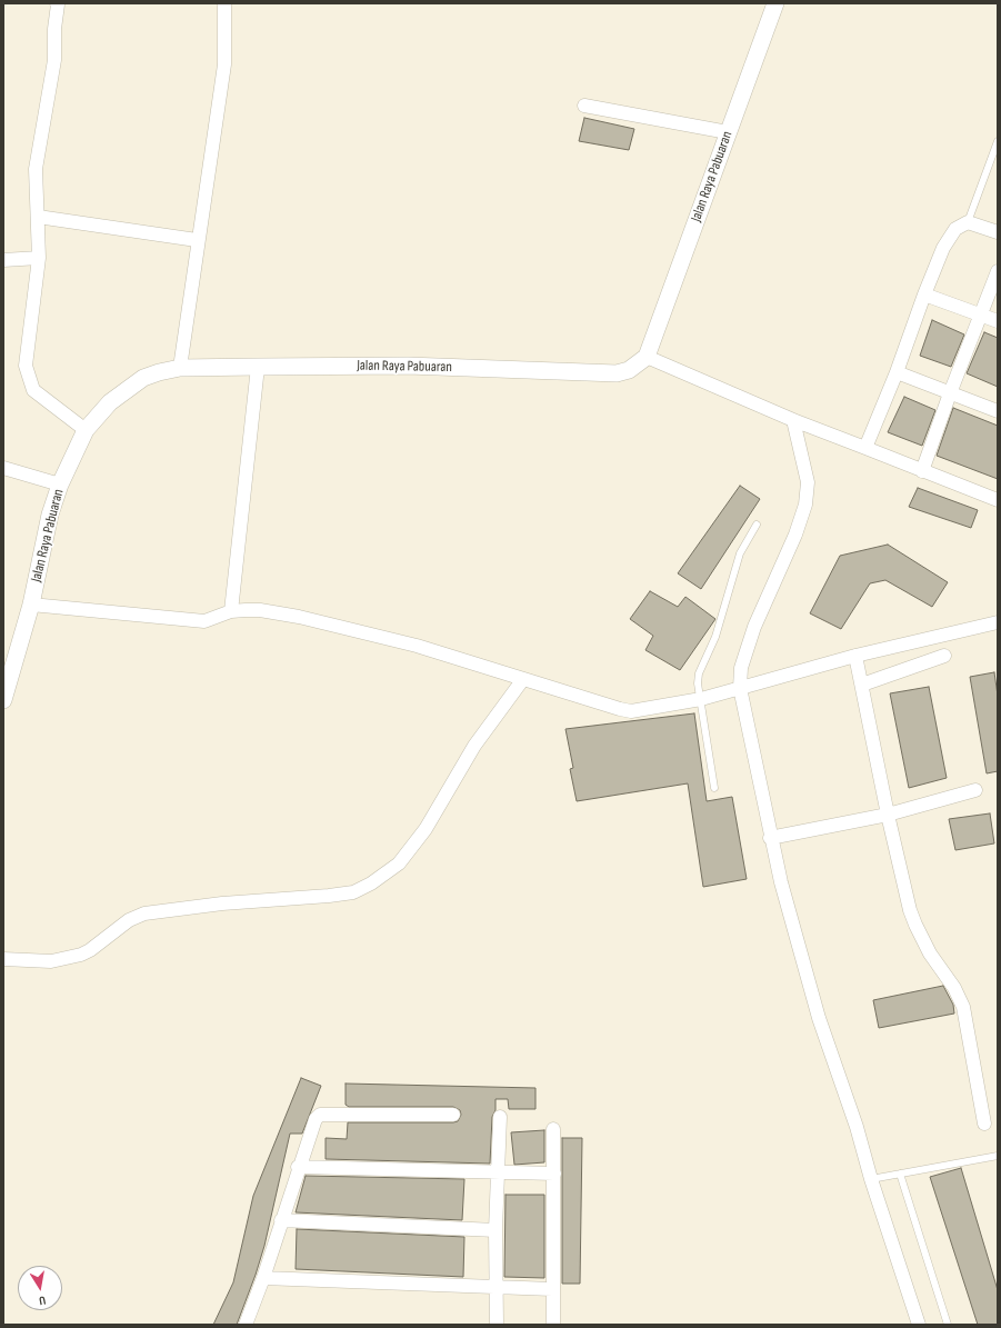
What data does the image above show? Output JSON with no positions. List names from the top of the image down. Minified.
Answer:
{"streets":{"street":["Jalan Raya Pabuaran"]},"north":"bottom"}
